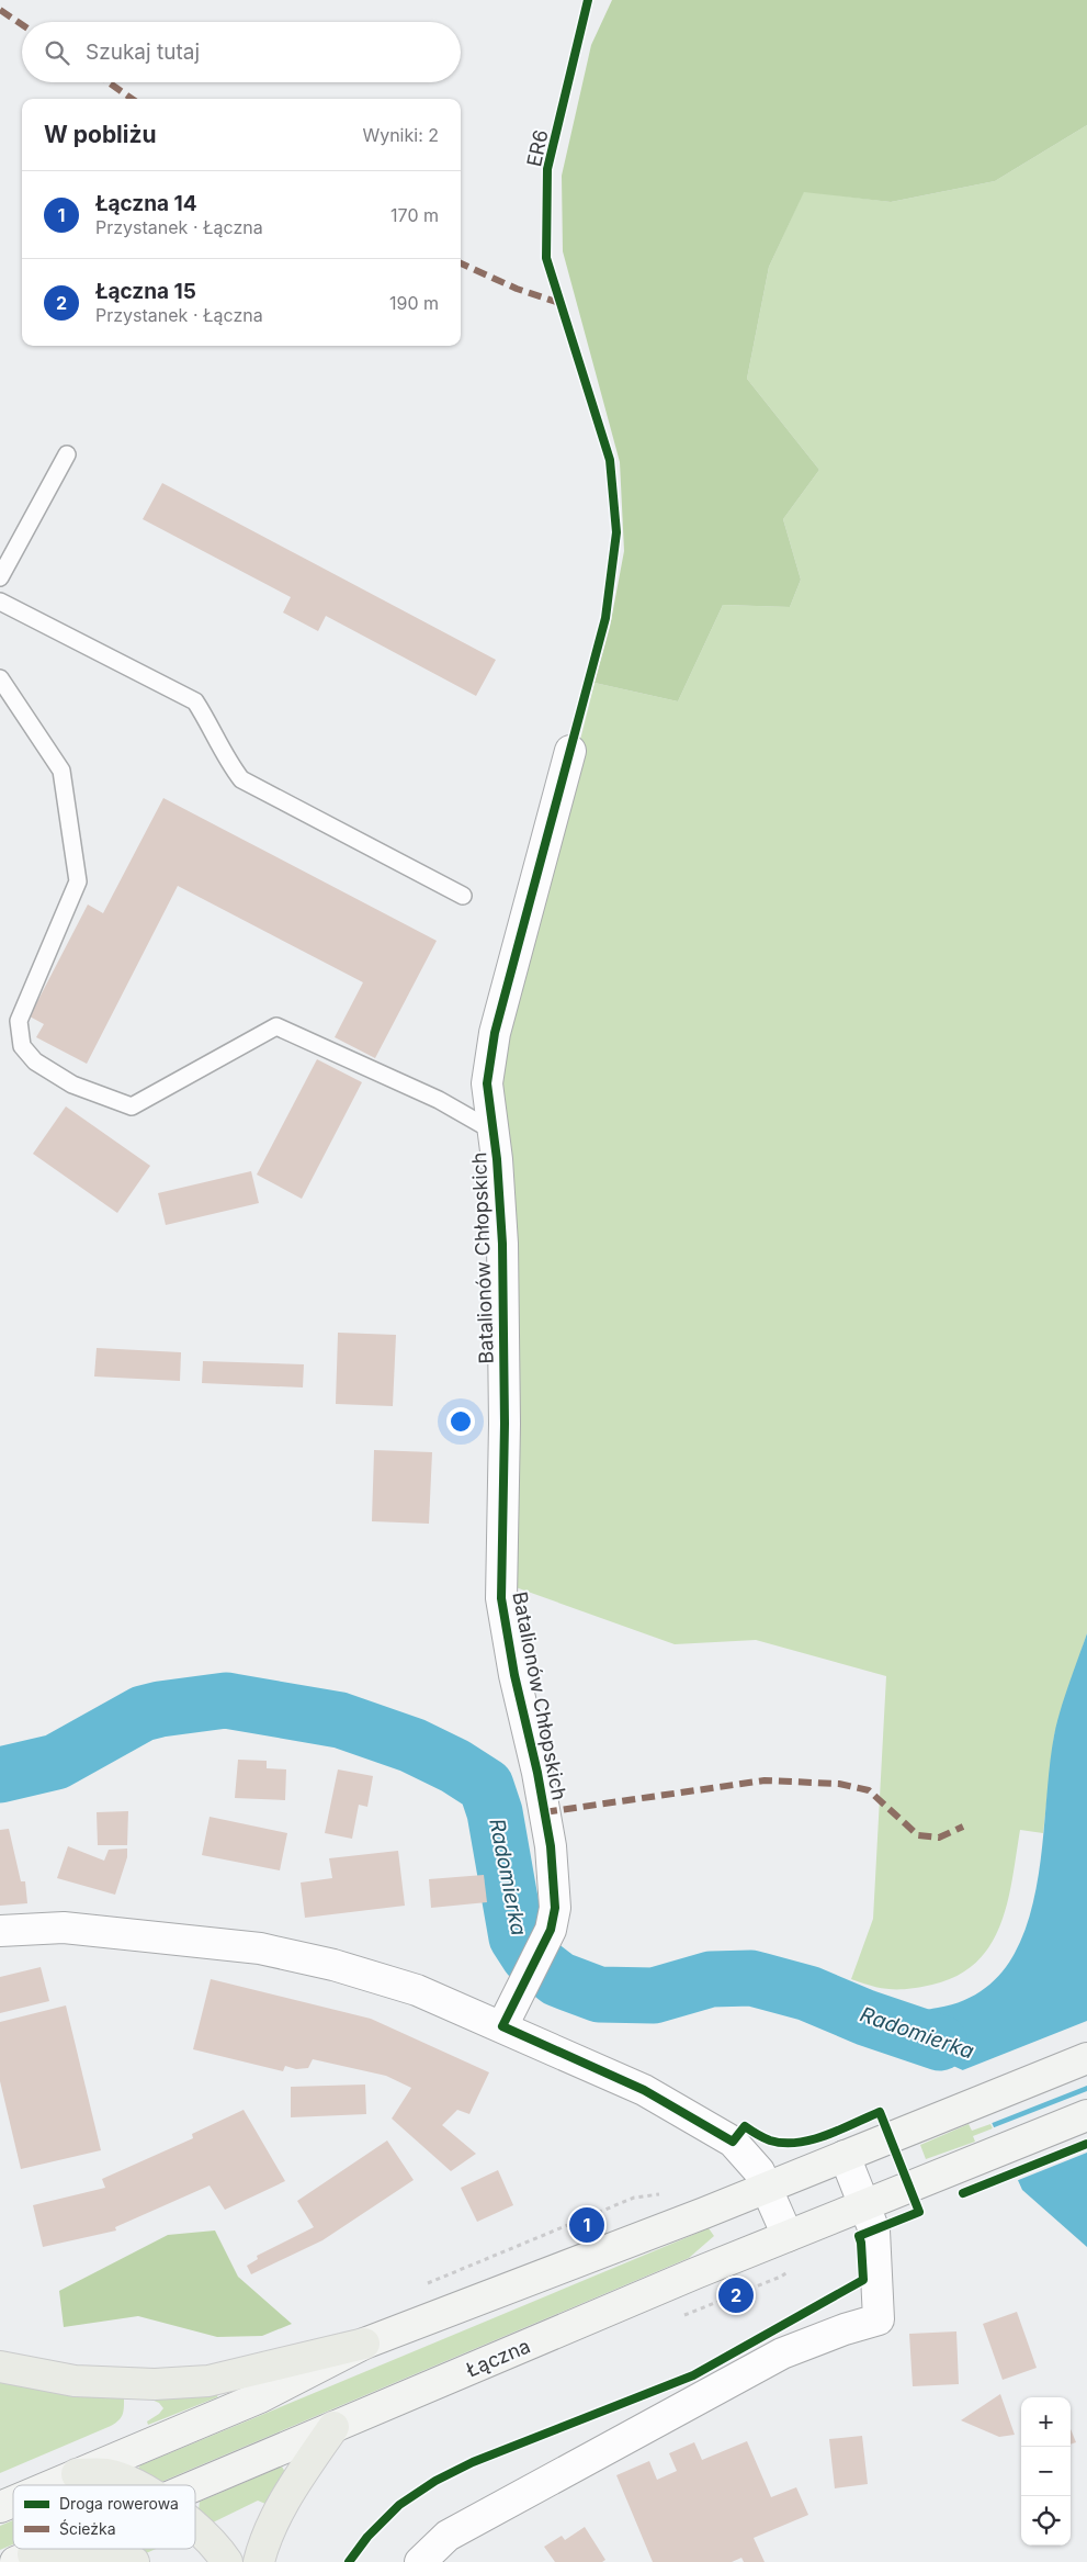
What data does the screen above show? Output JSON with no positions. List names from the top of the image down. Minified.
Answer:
{"streets":{"main road":["Łączna"],"street":["Batalionów Chłopskich"],"cycle path":["ER6"]},"water":["Radomierka"],"legend":["Droga rowerowa","Ścieżka"],"page":{"search":"Szukaj tutaj","heading":["W pobliżu","Wyniki: 2"],"list":[{"mark":"1","name":"Łączna 14","note":"Przystanek · Łączna","value":"170 m"},{"mark":"2","name":"Łączna 15","note":"Przystanek · Łączna","value":"190 m"}],"pins":["1","2"],"map_buttons":["+","−"]}}
